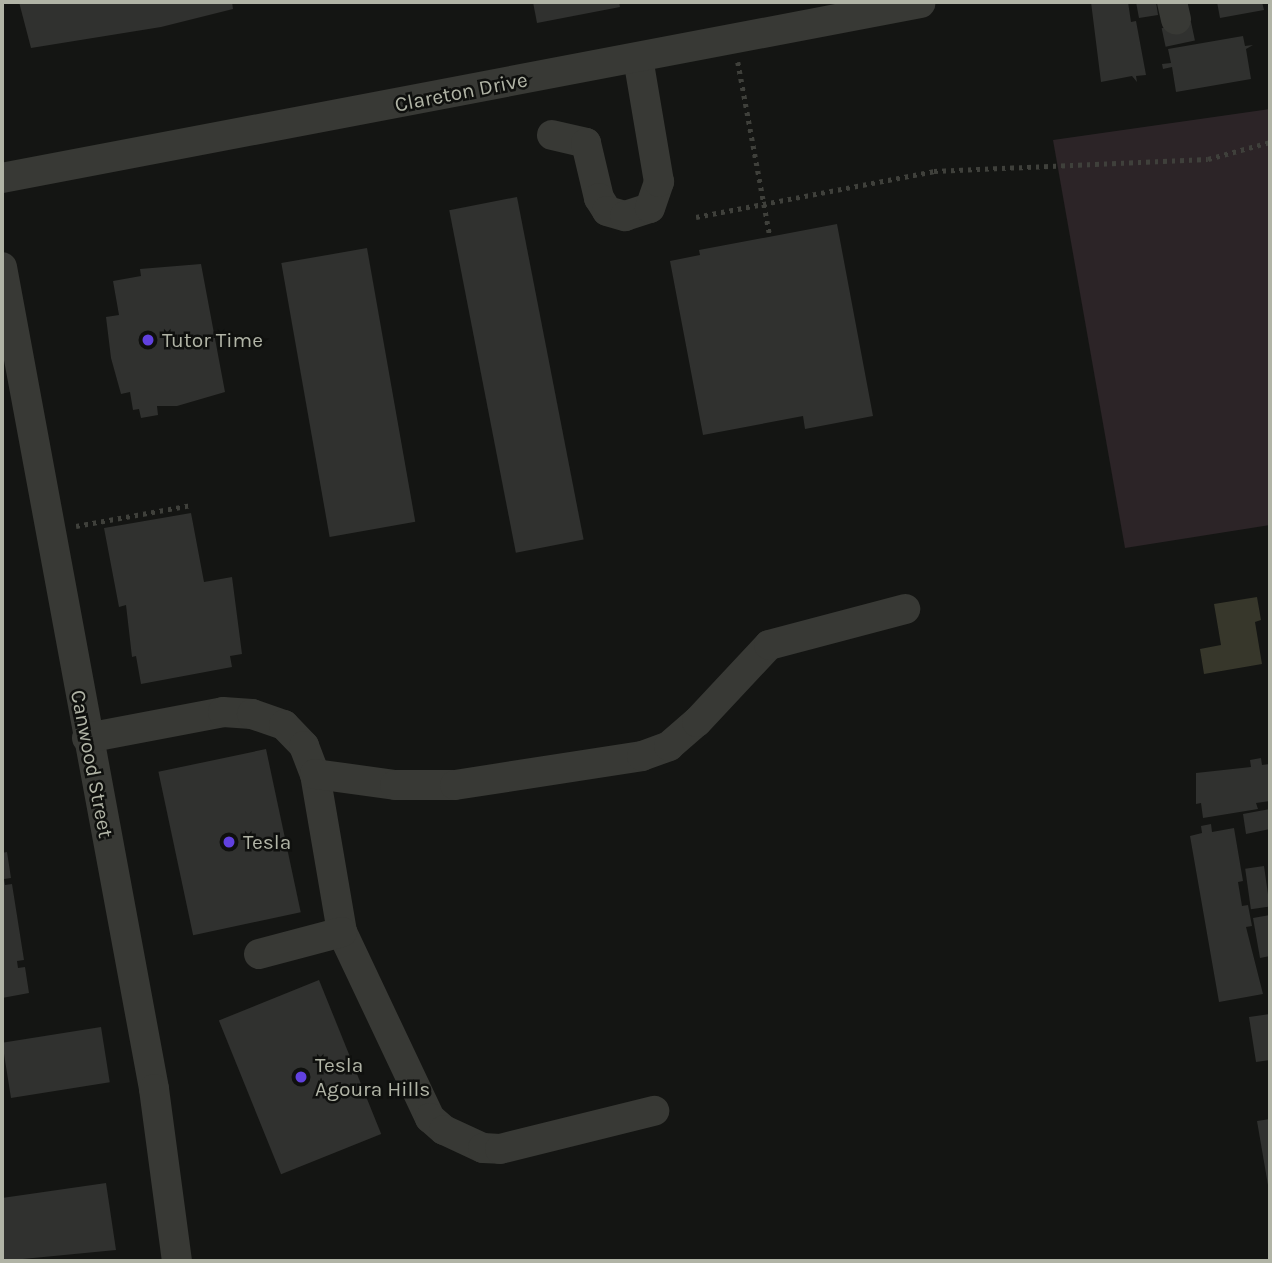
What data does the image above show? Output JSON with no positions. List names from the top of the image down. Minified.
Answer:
{"streets":{"street":["Clareton Drive","Canwood Street"]},"places":["Tutor Time","Tesla","Tesla Agoura Hills"]}
